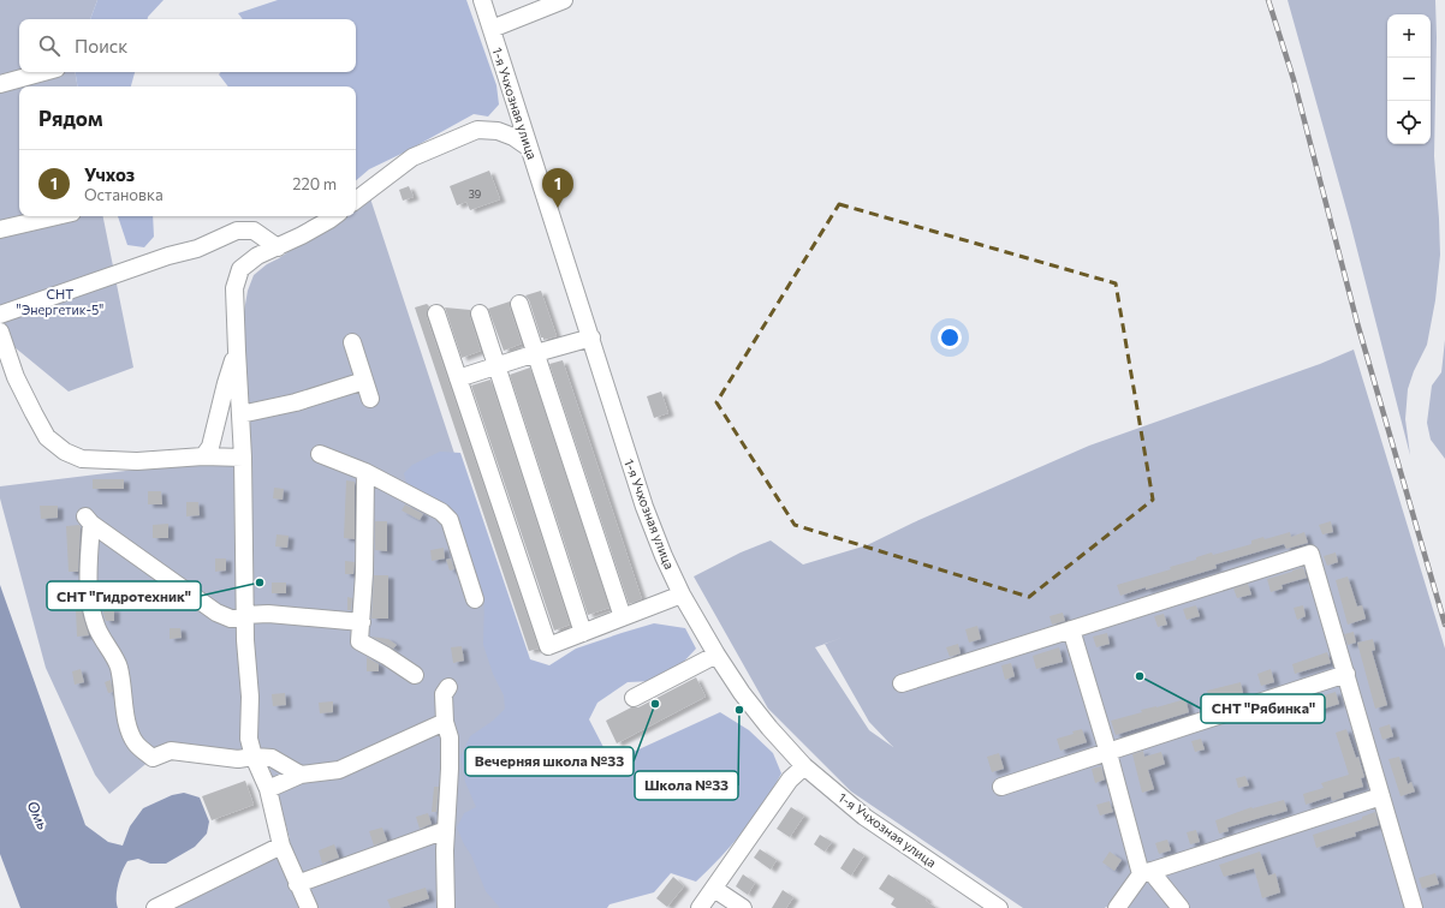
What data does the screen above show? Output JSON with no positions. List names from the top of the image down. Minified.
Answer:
{"streets":{"street":["1-я Учхозная улица"]},"water":["Омь"],"parks":["СНТ \"Энергетик-5\""],"places":["СНТ \"Гидротехник\"","СНТ \"Рябинка\"","Вечерняя школа №33","Школа №33"],"house_numbers":["39"],"page":{"map_buttons":["+","−"],"search":"Поиск","heading":"Рядом","list":[{"mark":"1","name":"Учхоз","note":"Остановка","value":"220 m"}],"pins":"1"}}
